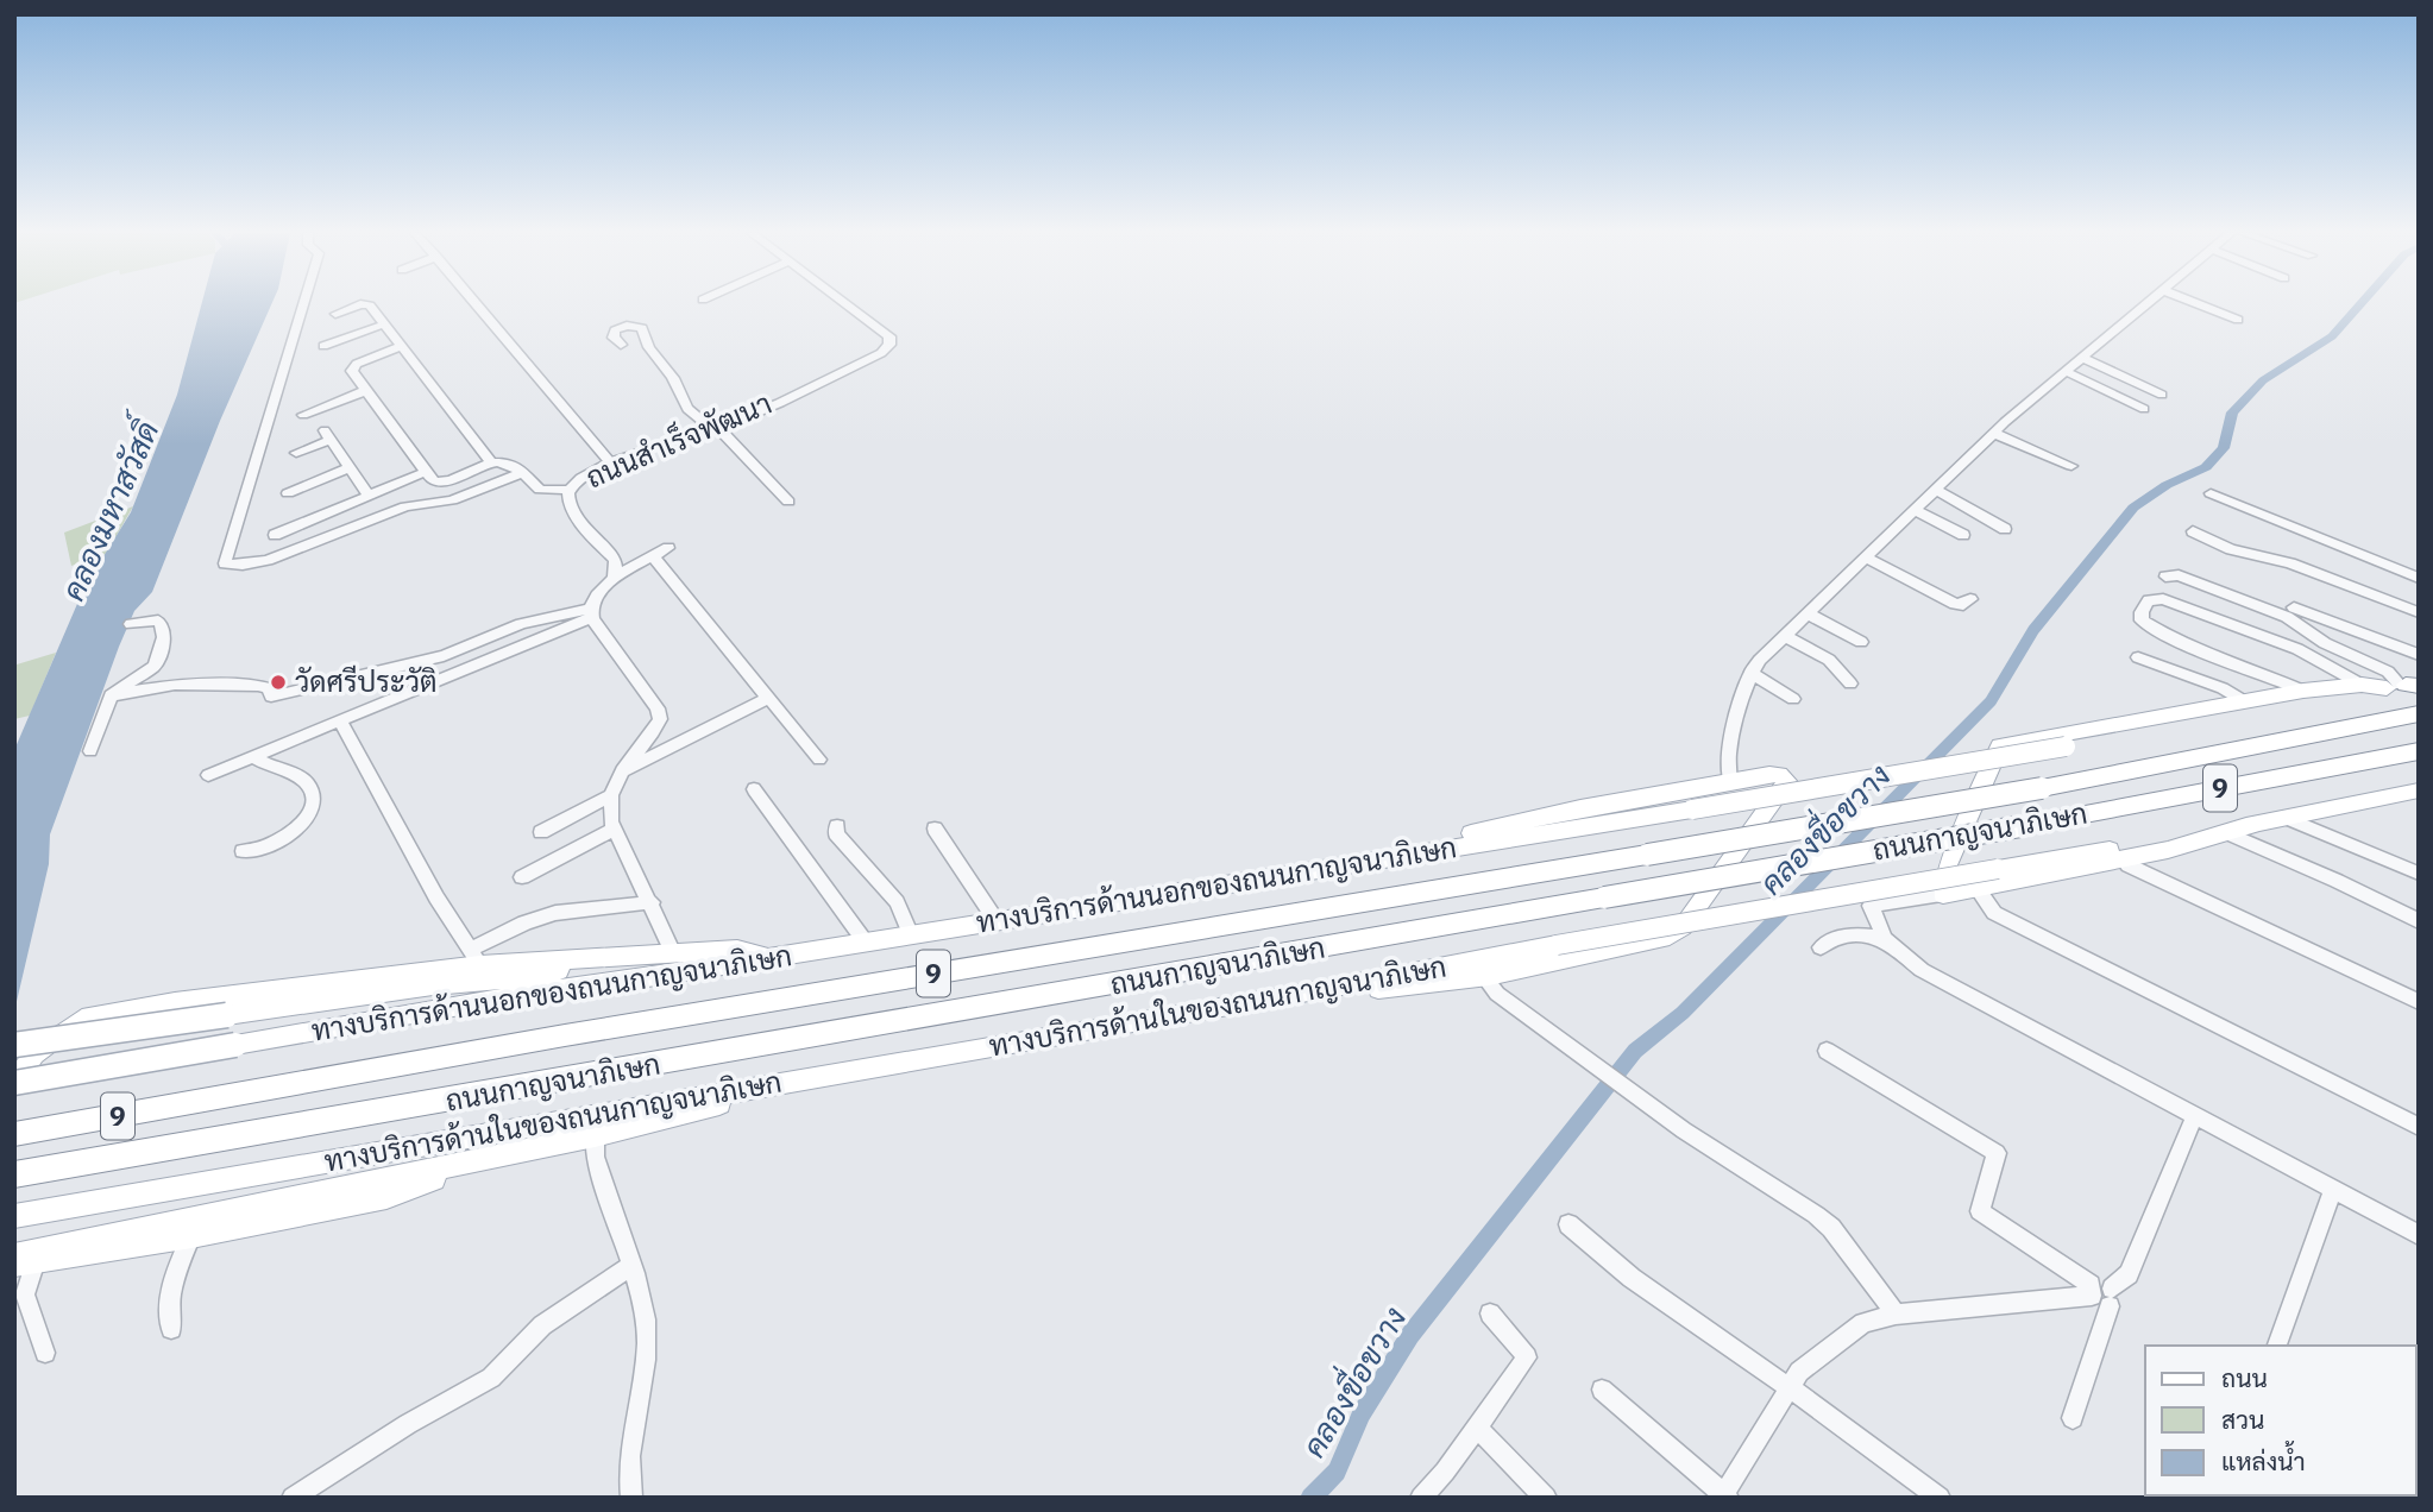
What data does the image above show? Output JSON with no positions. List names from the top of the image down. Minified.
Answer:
{"streets":{"highway":["9","ถนนกาญจนาภิเษก"],"main road":["ทางบริการด้านนอกของถนนกาญจนาภิเษก","ทางบริการด้านในของถนนกาญจนาภิเษก"],"street":["ถนนสำเร็จพัฒนา"]},"water":["คลองมหาสวัสดิ์","คลองขื่อขวาง"],"places":["วัดศรีประวัติ"],"legend":["ถนน","สวน","แหล่งน้ำ"]}
